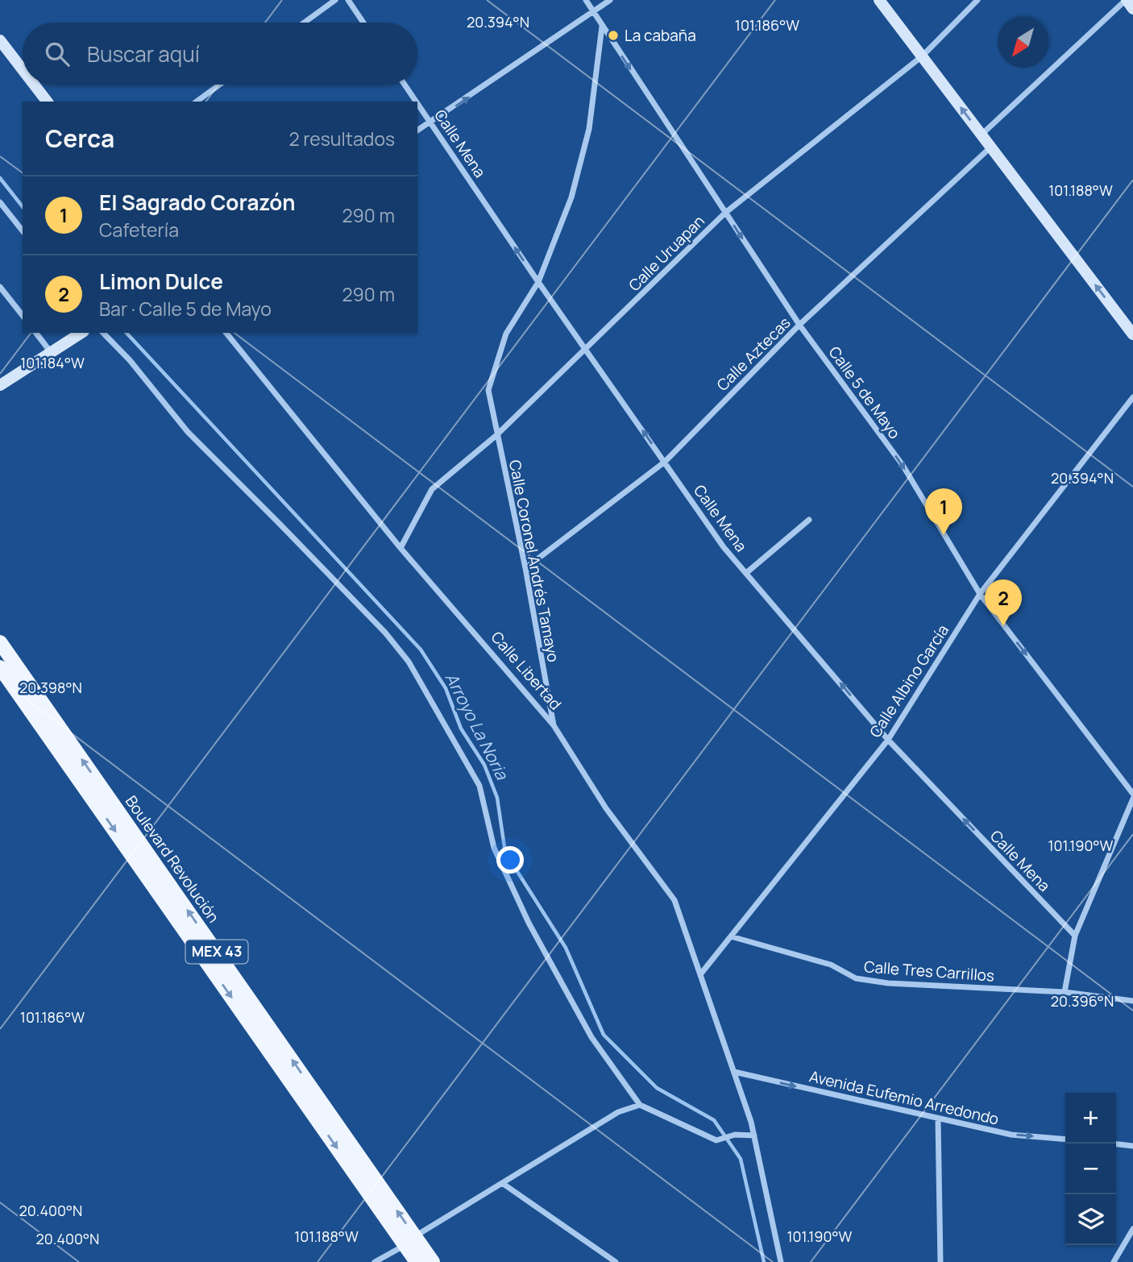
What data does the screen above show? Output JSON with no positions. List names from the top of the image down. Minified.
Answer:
{"streets":{"main road":["Boulevard Revolución","MEX 43"],"street":["Calle Mena","Calle Uruapan","Calle Aztecas","Calle 5 de Mayo","Calle Coronel Andrés Tamayo","Calle Libertad","Calle Albino García","Calle Tres Carrillos","Avenida Eufemio Arredondo"]},"crossings":[["Calle Mena","Calle Uruapan"],["Calle Mena","Calle Aztecas"],["Calle Mena","Calle Coronel Andrés Tamayo"],["Calle Mena","Calle Albino García"],["Calle Uruapan","Calle 5 de Mayo"],["Calle Uruapan","Calle Coronel Andrés Tamayo"],["Calle Uruapan","Calle Libertad"],["Calle Aztecas","Calle 5 de Mayo"],["Calle Aztecas","Calle Coronel Andrés Tamayo"],["Calle 5 de Mayo","Calle Coronel Andrés Tamayo"],["Calle 5 de Mayo","Calle Albino García"],["Calle Coronel Andrés Tamayo","Calle Libertad"],["Calle Libertad","Calle Albino García"],["Calle Libertad","Avenida Eufemio Arredondo"],["Calle Albino García","Calle Tres Carrillos"]],"one_way":["Calle Mena","Calle 5 de Mayo","Avenida Eufemio Arredondo"],"water":["Arroyo La Noria"],"places":["La cabaña"],"north":"bottom left","page":{"search":"Buscar aquí","heading":["Cerca","2 resultados"],"list":[{"mark":"1","name":"El Sagrado Corazón","note":"Cafetería","value":"290 m"},{"mark":"2","name":"Limon Dulce","note":"Bar · Calle 5 de Mayo","value":"290 m"}],"pins":["1","2"],"map_buttons":["+","−"]},"coordinates":["20.394°N","101.186°W","101.188°W","101.184°W","20.398°N","101.190°W","20.396°N","20.400°N"]}
